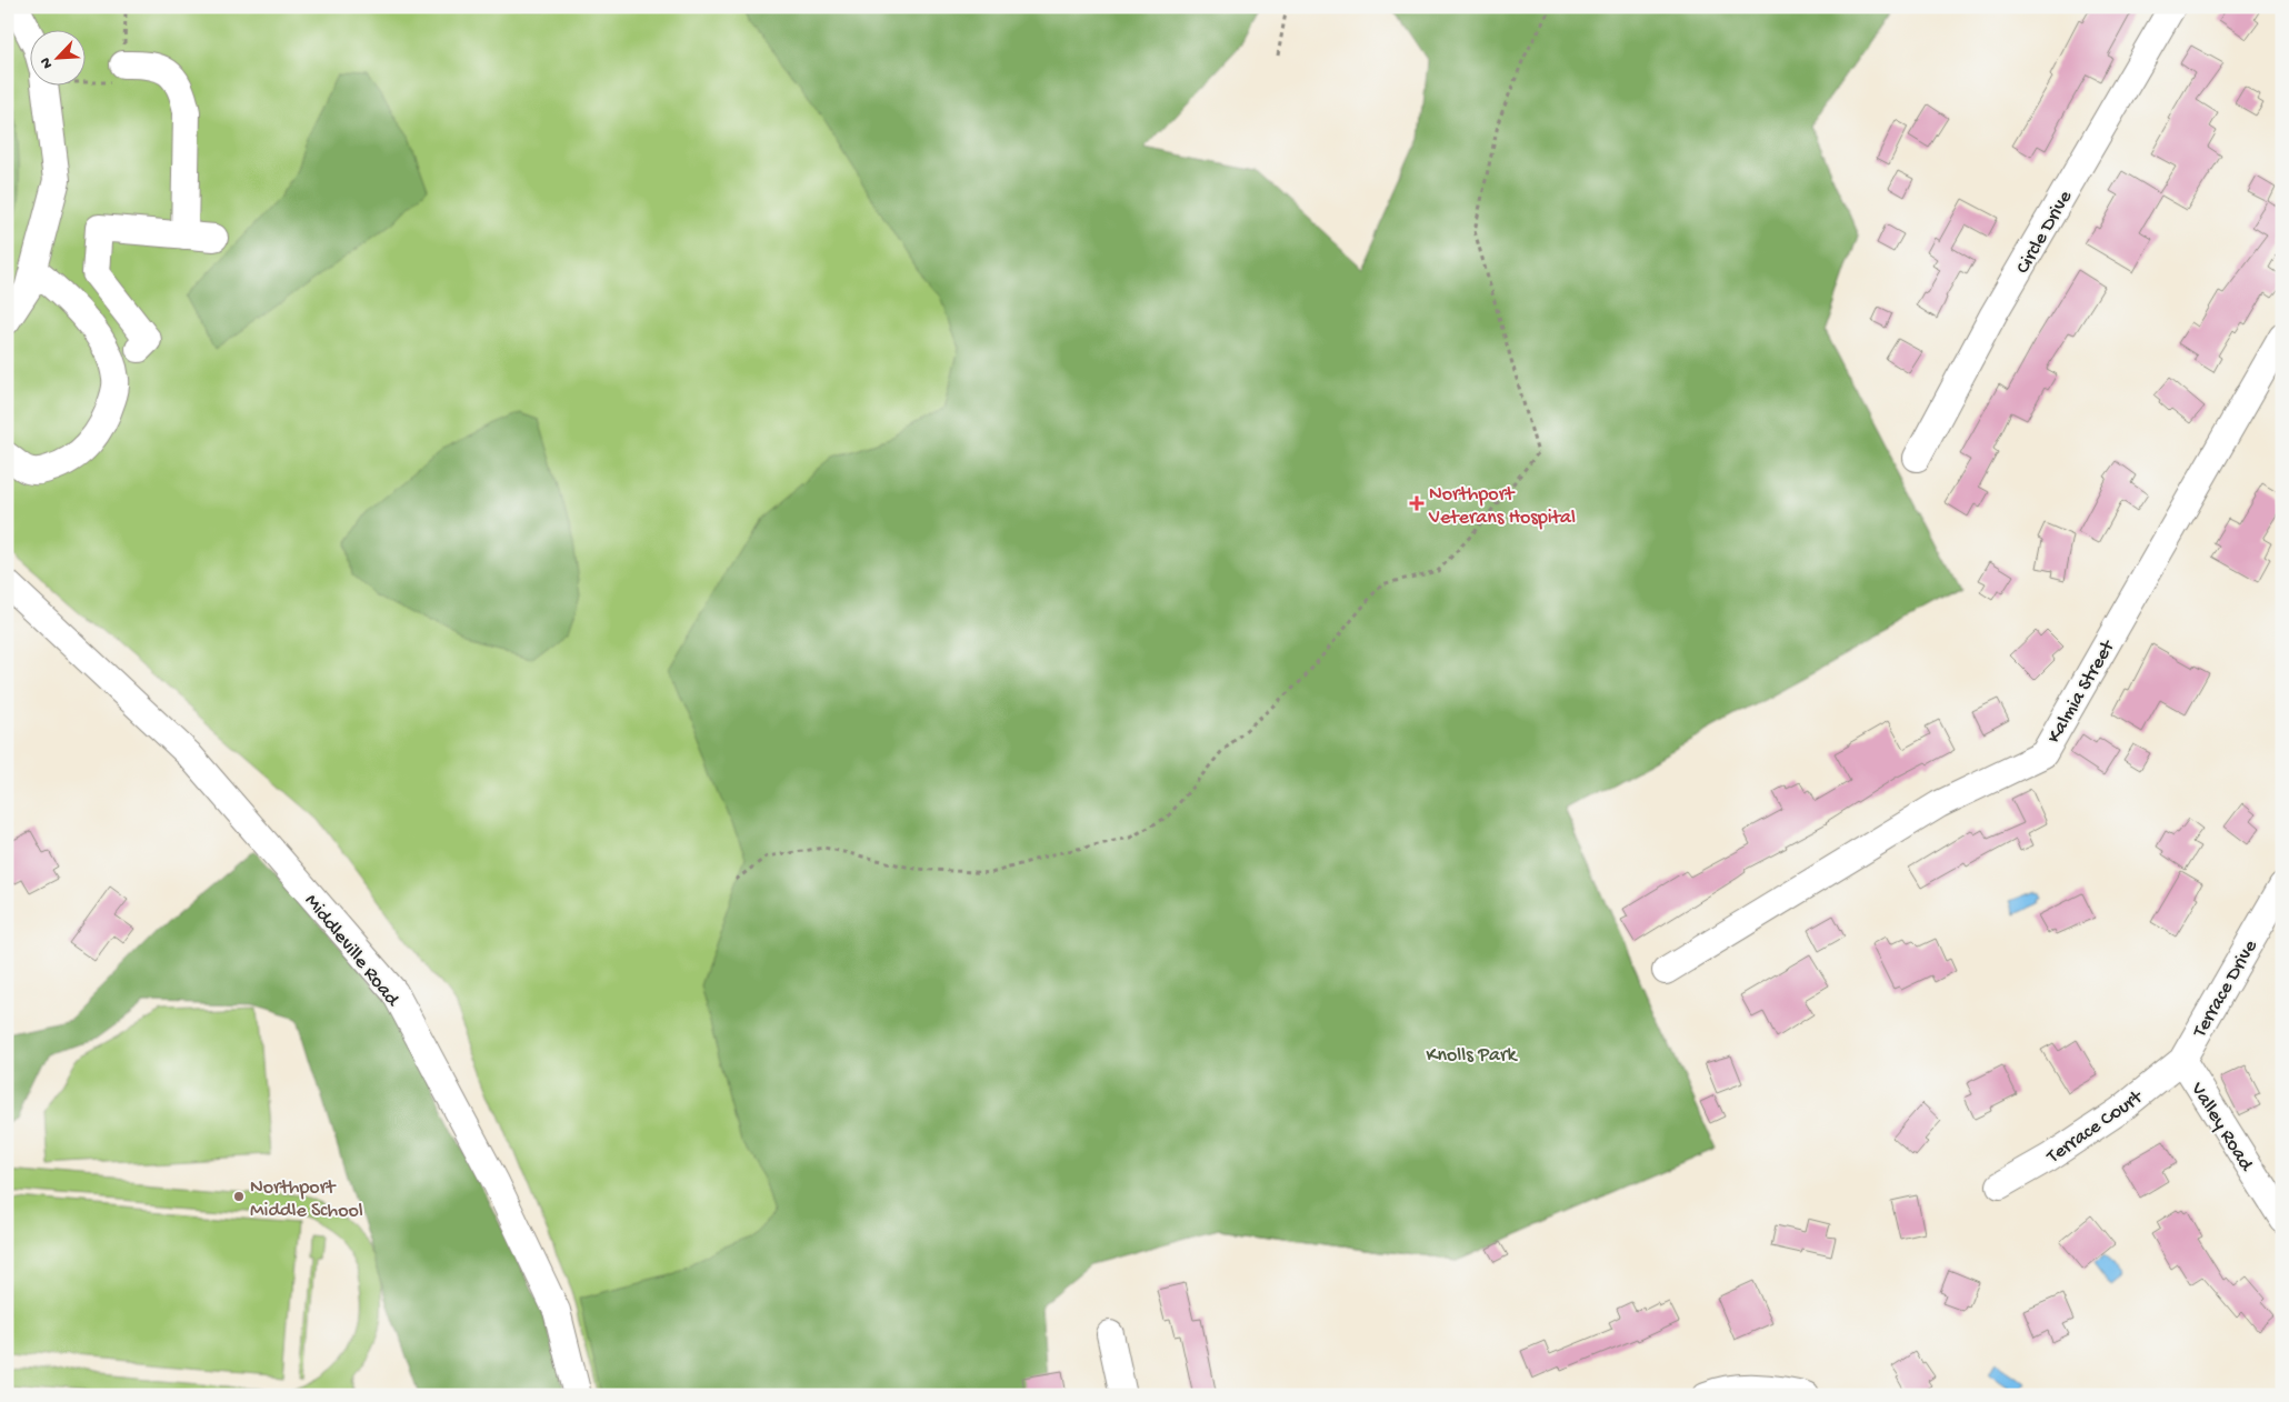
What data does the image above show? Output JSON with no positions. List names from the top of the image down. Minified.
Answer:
{"streets":{"street":["Circle Drive","Kalmia Street","Middleville Road","Terrace Drive","Terrace Court","Valley Road"]},"crossings":[["Terrace Drive","Terrace Court"],["Terrace Drive","Valley Road"],["Terrace Court","Valley Road"]],"parks":["Knolls Park"],"places":{"health":["Northport Veterans Hospital"],"other":["Northport Middle School"]},"north":"bottom left"}
